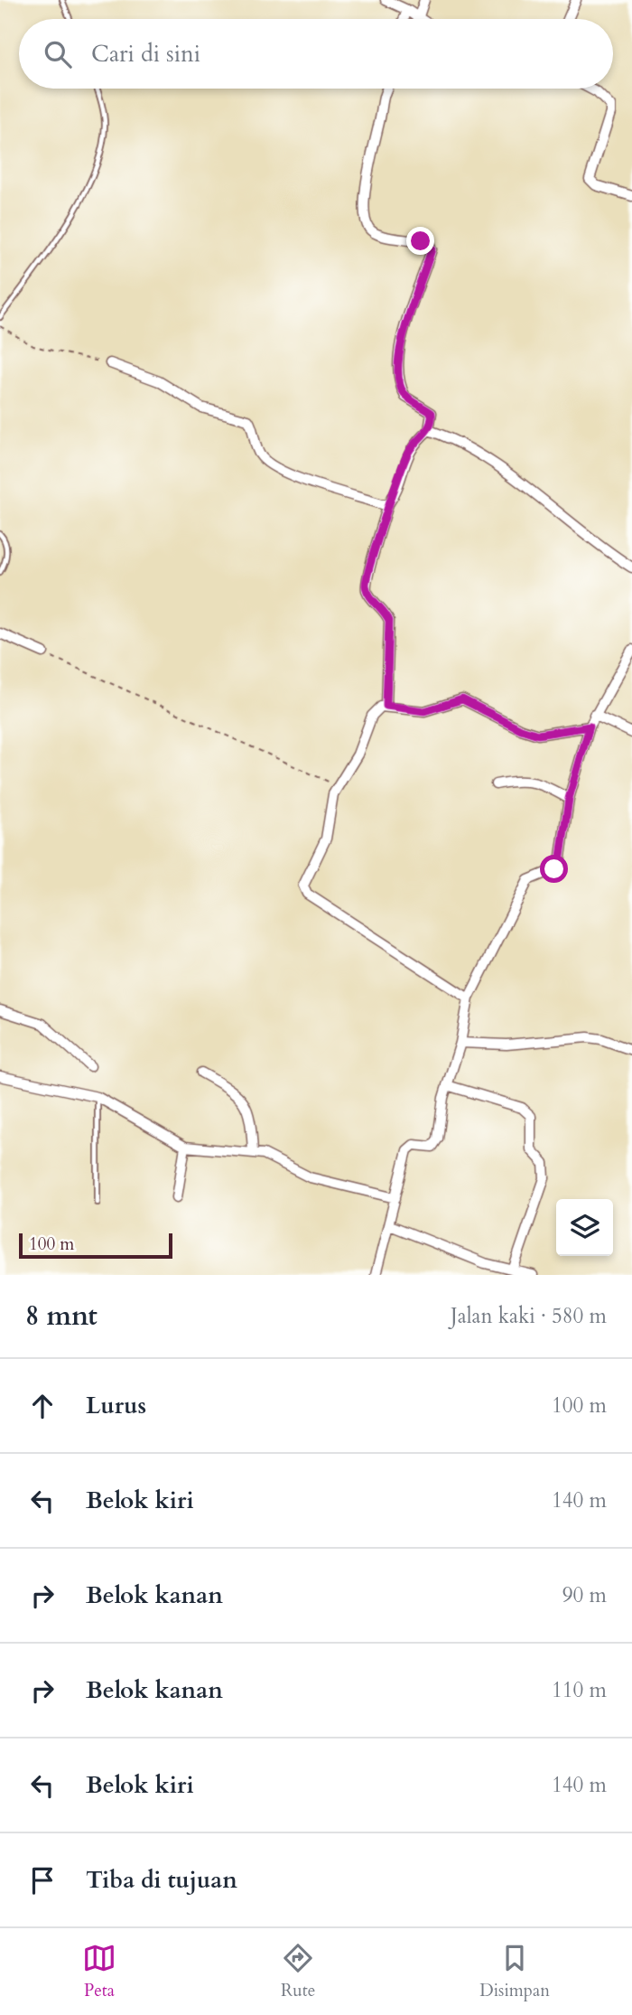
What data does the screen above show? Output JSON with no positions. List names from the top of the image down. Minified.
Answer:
{"scale_bar":"100 m","page":{"search":"Cari di sini","scale":"100 m","heading":["8 mnt","Jalan kaki · 580 m"],"list":[["Lurus","100 m"],["Belok kiri","140 m"],["Belok kanan","90 m"],["Belok kanan","110 m"],["Belok kiri","140 m"],"Tiba di tujuan"],"nav":["Peta","Rute","Disimpan"]}}
